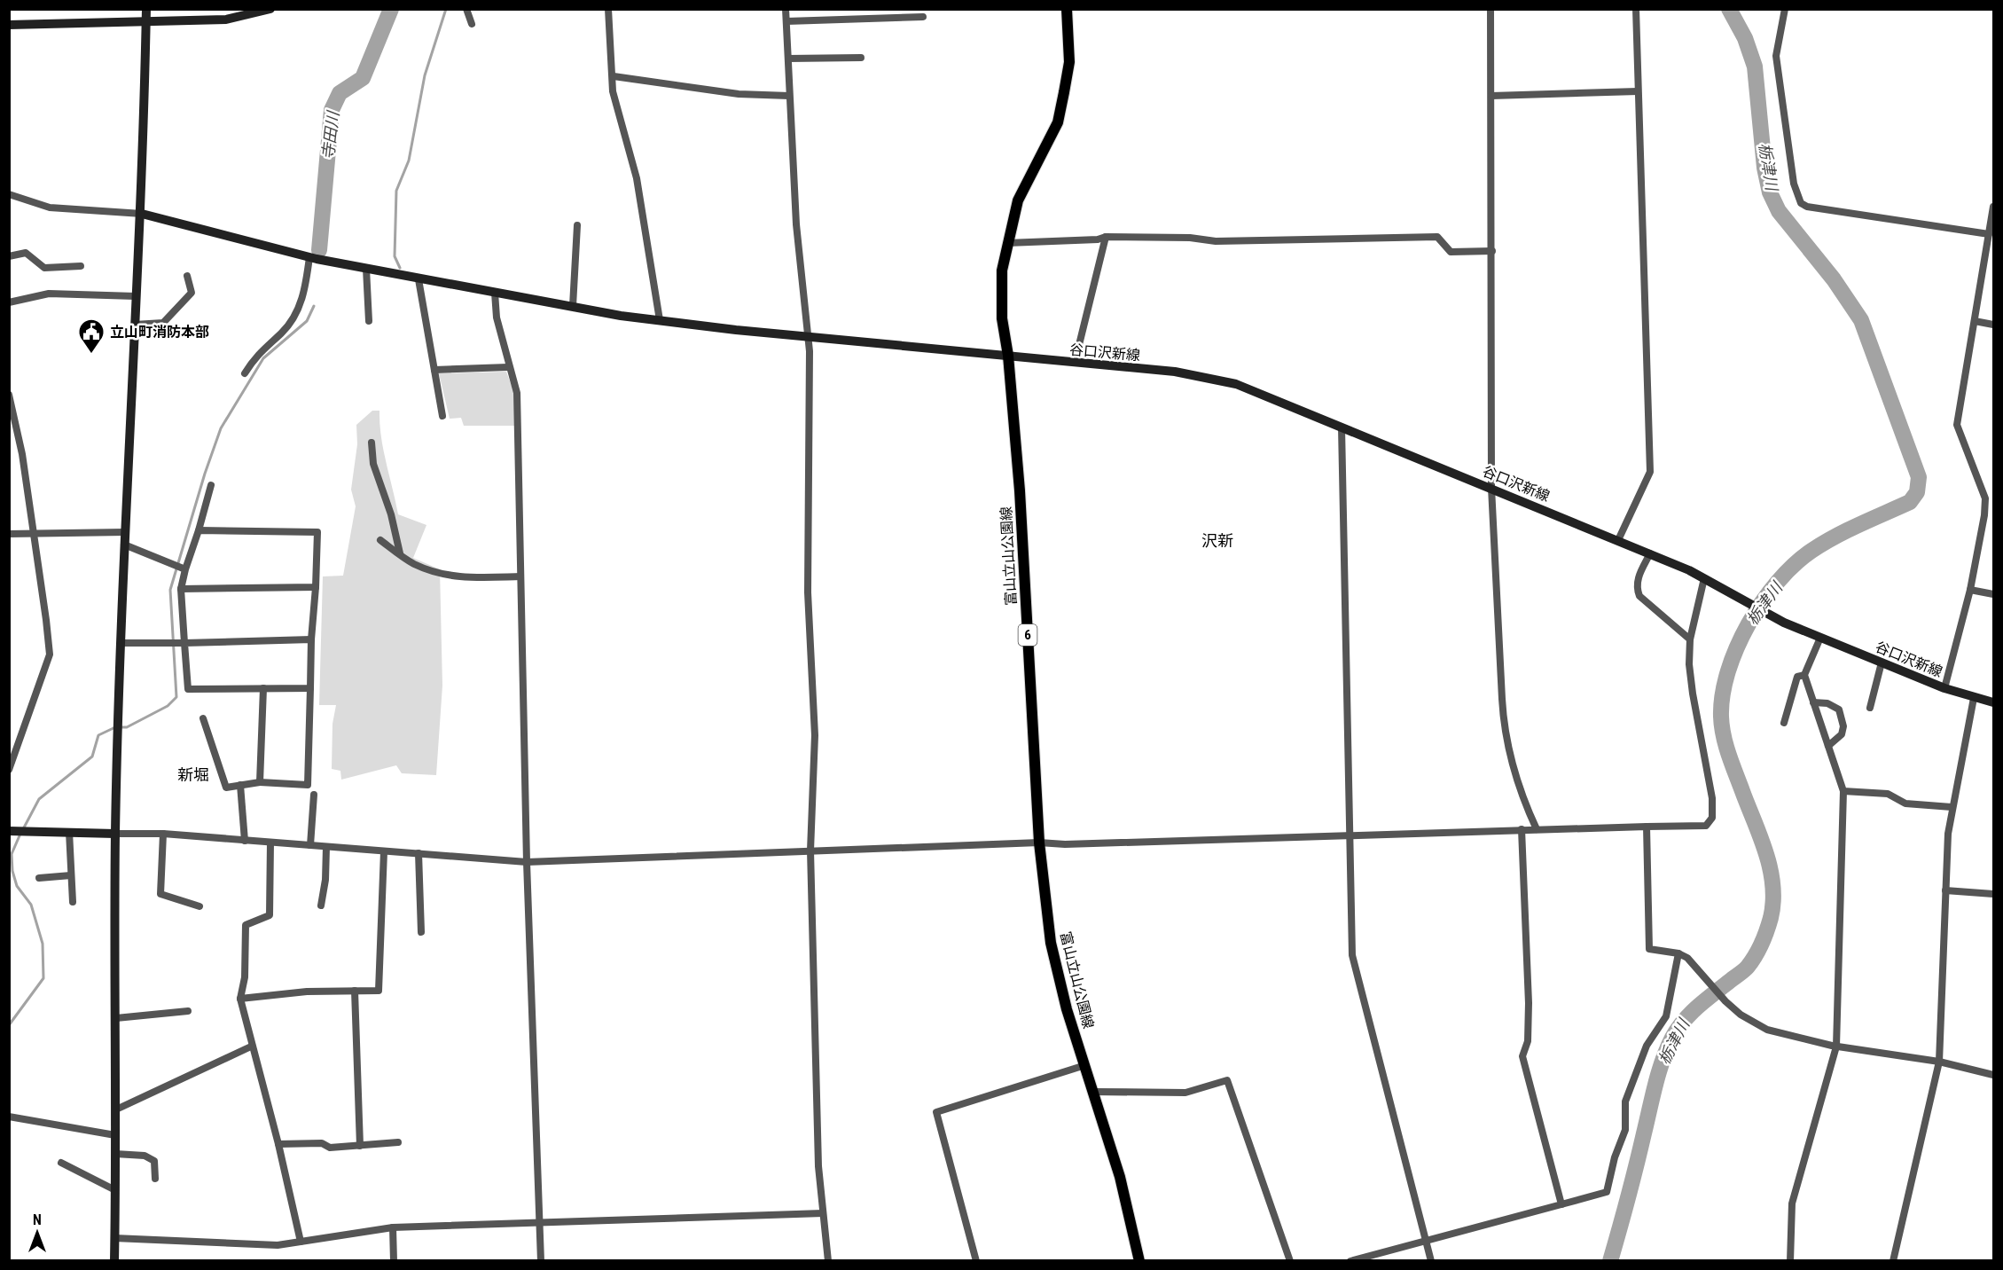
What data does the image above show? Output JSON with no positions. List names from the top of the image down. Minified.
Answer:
{"streets":{"main road":["富山立山公園線","6"],"street":["谷口沢新線"]},"crossings":[["谷口沢新線","富山立山公園線"]],"districts":["沢新","新堀"],"water":["寺田川","栃津川"],"places":{"public building":["立山町消防本部"]},"north":"top"}
